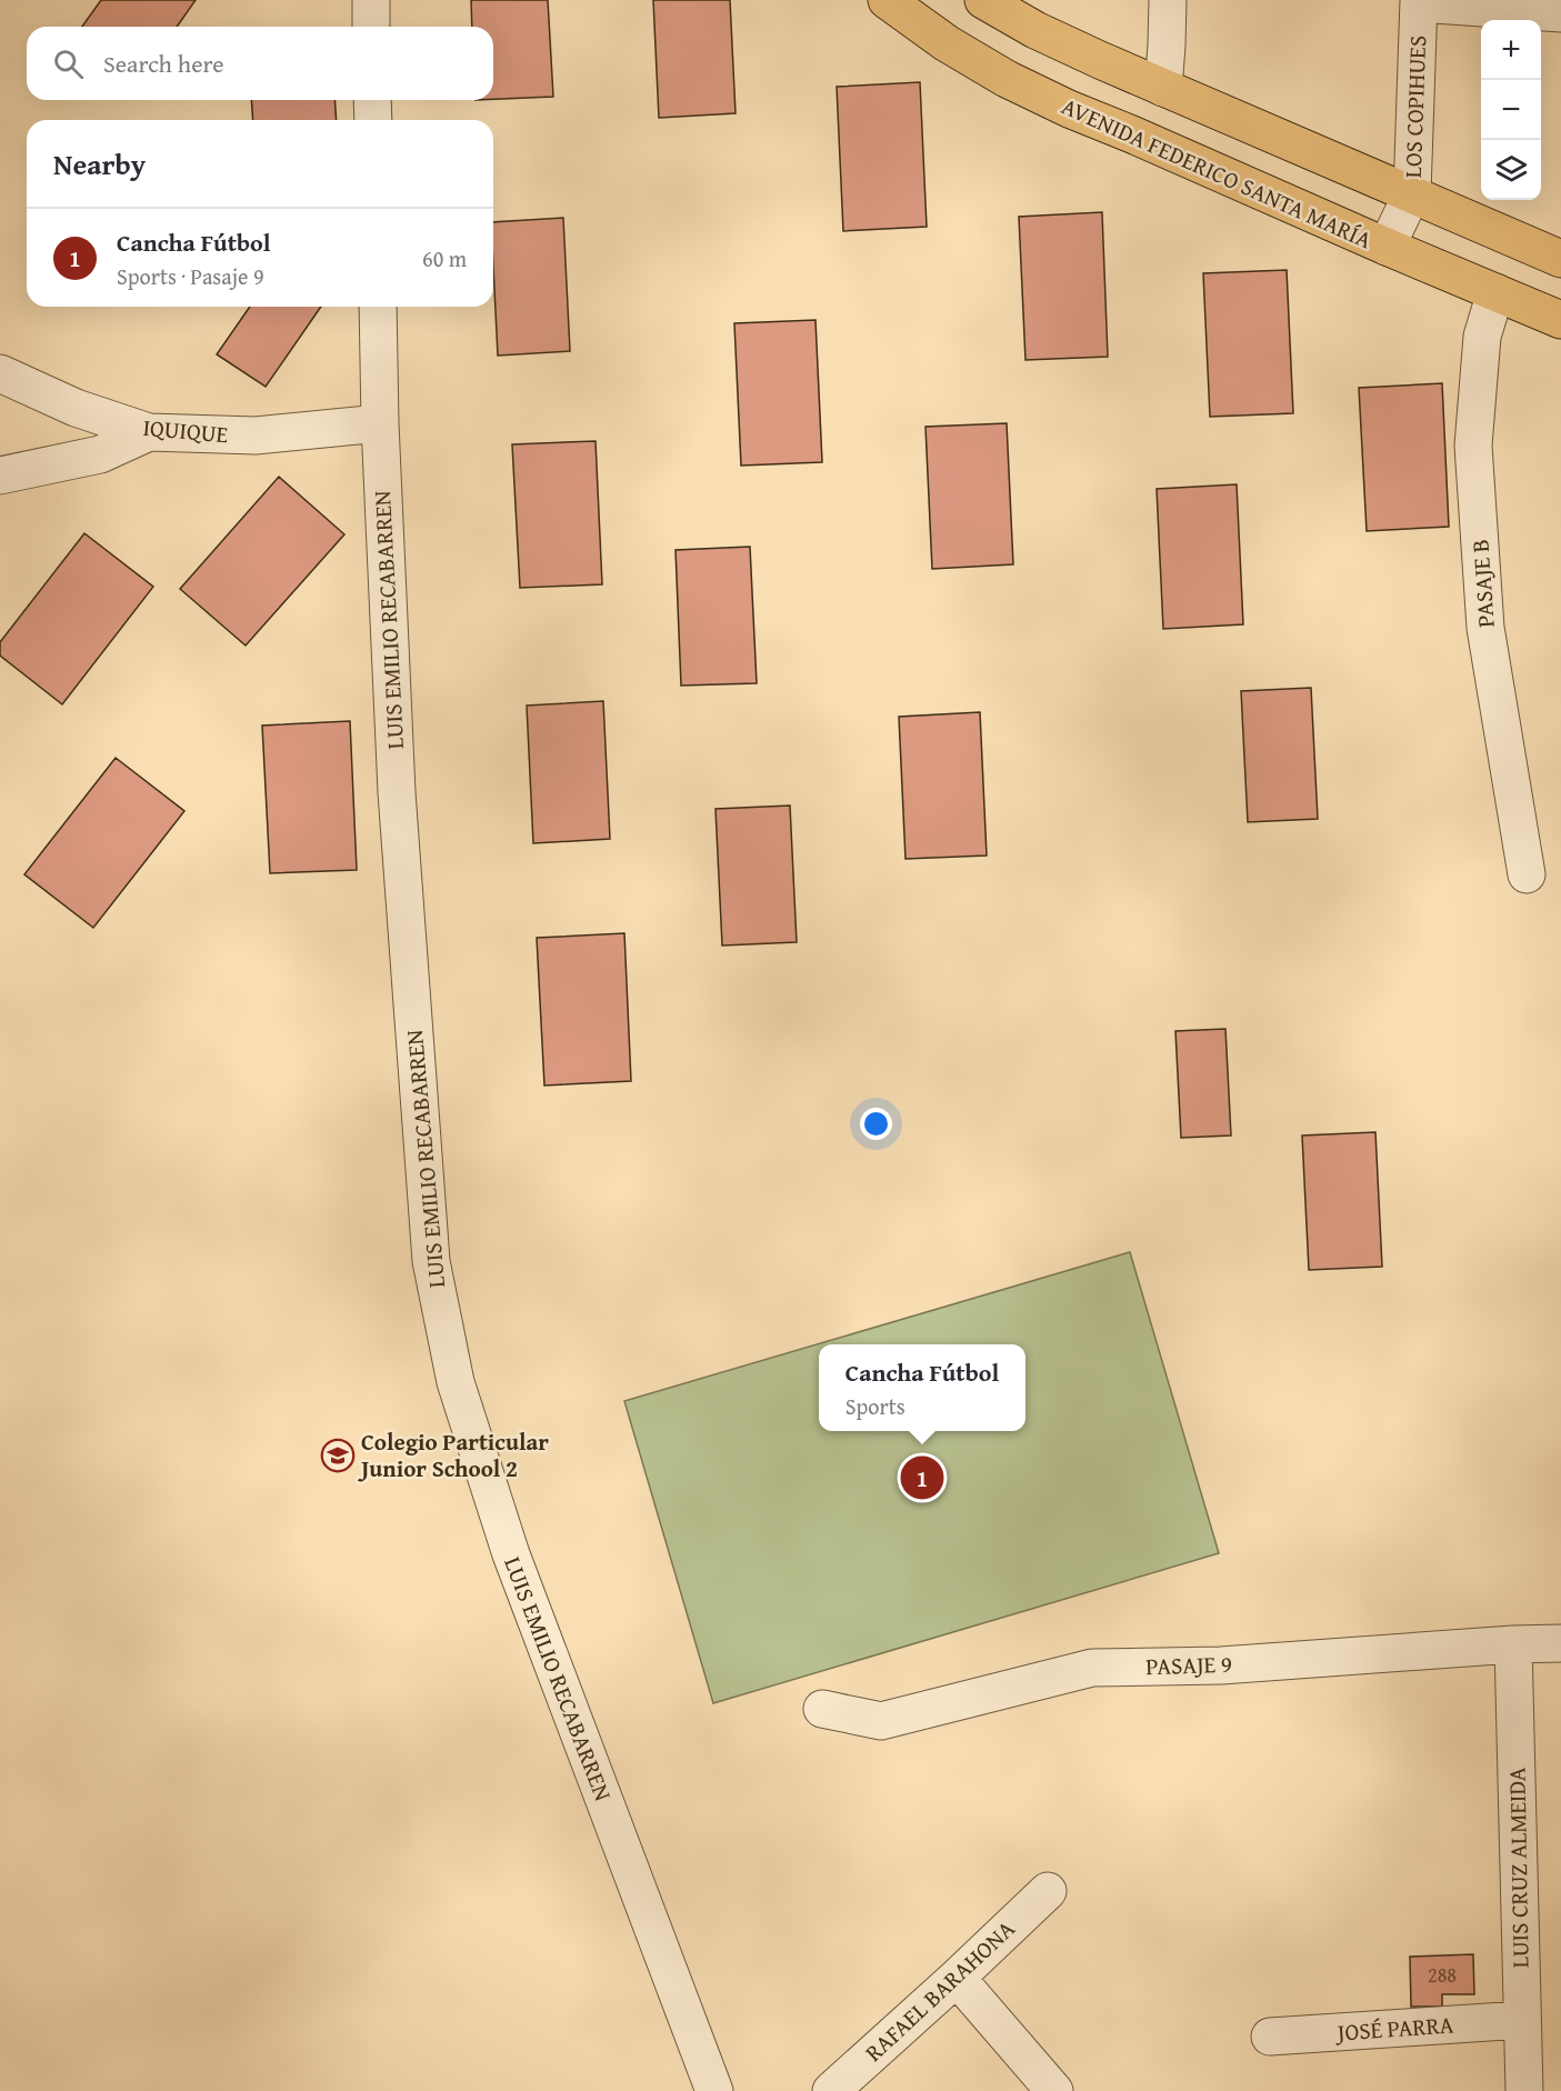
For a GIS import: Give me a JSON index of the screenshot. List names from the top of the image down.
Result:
{
  "streets": {
    "main road": ["AVENIDA FEDERICO SANTA MARÍA"],
    "street": [
      "LOS COPIHUES",
      "IQUIQUE",
      "PASAJE B",
      "LUIS EMILIO RECABARREN",
      "PASAJE 9",
      "LUIS CRUZ ALMEIDA",
      "RAFAEL BARAHONA",
      "JOSÉ PARRA"
    ]
  },
  "crossings": [
    ["LOS COPIHUES", "AVENIDA FEDERICO SANTA MARÍA"],
    ["AVENIDA FEDERICO SANTA MARÍA", "PASAJE B"],
    ["IQUIQUE", "LUIS EMILIO RECABARREN"],
    ["PASAJE 9", "LUIS CRUZ ALMEIDA"],
    ["LUIS CRUZ ALMEIDA", "JOSÉ PARRA"]
  ],
  "places": {
    "school or university": ["Colegio Particular Junior School 2"]
  },
  "house_numbers": ["288"],
  "page": {
    "map_buttons": ["+", "−"],
    "search": "Search here",
    "heading": "Nearby",
    "list": [
      {
        "mark": "1",
        "name": "Cancha Fútbol",
        "note": "Sports · Pasaje 9",
        "value": "60 m"
      }
    ],
    "popup": ["Cancha Fútbol", "Sports"],
    "pins": "1"
  }
}
